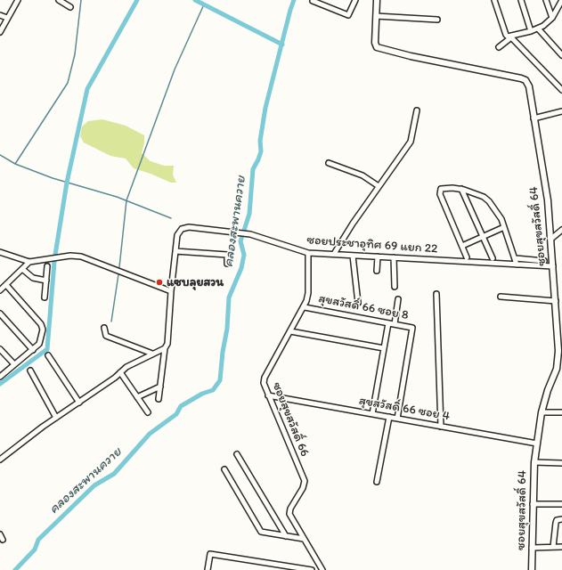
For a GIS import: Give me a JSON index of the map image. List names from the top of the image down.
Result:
{
  "streets": {
    "street": [
      "ซอยสุขสวัสดิ์ 64",
      "ซอยประชาอุทิศ 69 แยก 22",
      "สุขสวัสดิ์ 66 ซอย 8",
      "สุขสวัสดิ์ 66 ซอย 4",
      "ซอยสุขสวัสดิ์ 66"
    ]
  },
  "crossings": [
    ["ซอยสุขสวัสดิ์ 64", "ซอยประชาอุทิศ 69 แยก 22"],
    ["ซอยสุขสวัสดิ์ 64", "สุขสวัสดิ์ 66 ซอย 4"],
    ["ซอยประชาอุทิศ 69 แยก 22", "ซอยสุขสวัสดิ์ 66"],
    ["สุขสวัสดิ์ 66 ซอย 8", "สุขสวัสดิ์ 66 ซอย 4"],
    ["สุขสวัสดิ์ 66 ซอย 8", "ซอยสุขสวัสดิ์ 66"],
    ["สุขสวัสดิ์ 66 ซอย 4", "ซอยสุขสวัสดิ์ 66"]
  ],
  "water": ["คลองสะพานควาย"],
  "places": ["แซบลุยสวน"]
}
